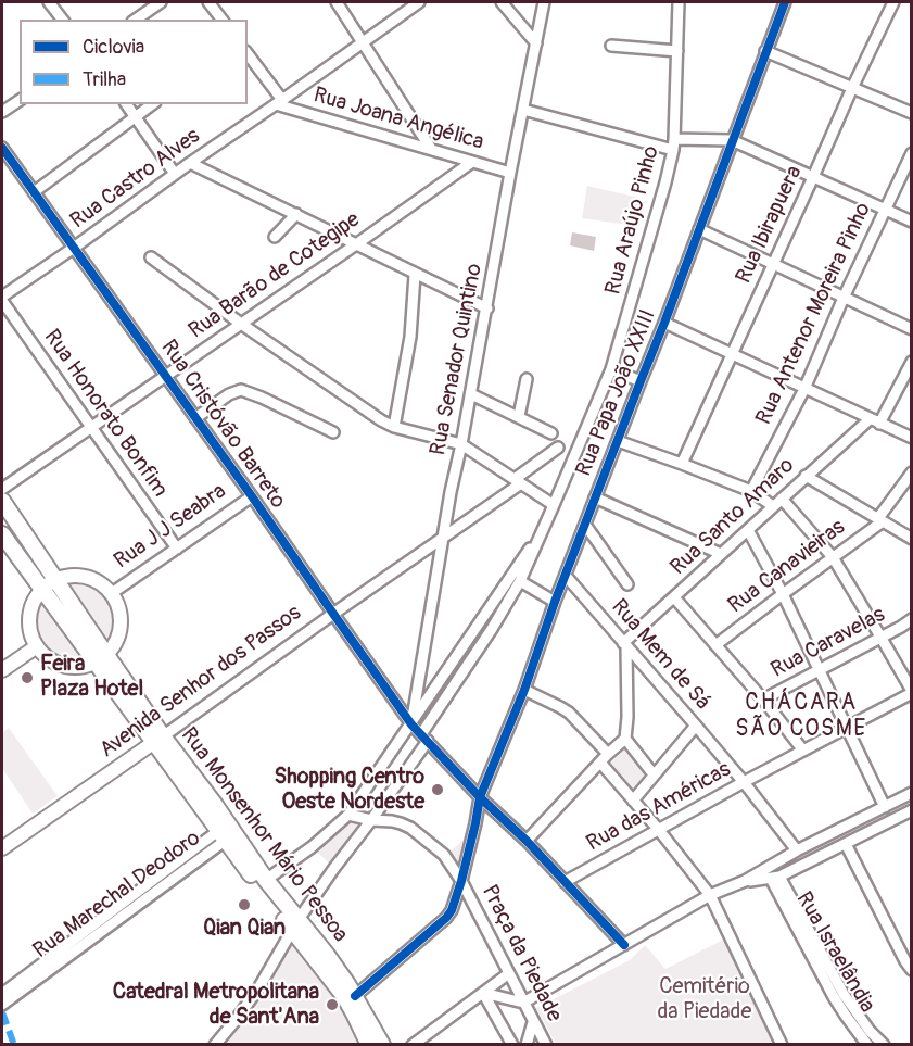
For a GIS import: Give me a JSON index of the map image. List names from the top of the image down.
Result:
{
  "streets": {
    "highway": ["Rua Monsenhor Mário Pessoa"],
    "main road": ["Avenida Senhor dos Passos"],
    "street": [
      "Rua Joana Angélica",
      "Rua Castro Alves",
      "Rua Araújo Pinho",
      "Rua Ibirapuera",
      "Rua Barão de Cotegipe",
      "Rua Antenor Moreira Pinho",
      "Rua Senador Quintino",
      "Rua Papa João XXIII",
      "Rua Honorato Bonfim",
      "Rua Cristóvão Barreto",
      "Rua Santo Amaro",
      "Rua J J Seabra",
      "Rua Canavieiras",
      "Rua Caravelas",
      "Rua Mem de Sá",
      "Rua das Américas",
      "Rua Marechal Deodoro",
      "Rua Israelândia",
      "Praça da Piedade"
    ]
  },
  "crossings": [
    ["Rua Joana Angélica", "Rua Castro Alves"],
    ["Rua Joana Angélica", "Rua Barão de Cotegipe"],
    ["Rua Joana Angélica", "Rua Senador Quintino"],
    ["Rua Castro Alves", "Rua Honorato Bonfim"],
    ["Rua Castro Alves", "Rua Cristóvão Barreto"],
    ["Rua Barão de Cotegipe", "Rua Honorato Bonfim"],
    ["Rua Barão de Cotegipe", "Rua Cristóvão Barreto"],
    ["Rua Senador Quintino", "Rua Cristóvão Barreto"],
    ["Rua Senador Quintino", "Avenida Senhor dos Passos"],
    ["Rua Papa João XXIII", "Rua Cristóvão Barreto"],
    ["Rua Papa João XXIII", "Rua Mem de Sá"],
    ["Rua Papa João XXIII", "Rua Monsenhor Mário Pessoa"],
    ["Rua Papa João XXIII", "Praça da Piedade"],
    ["Rua Honorato Bonfim", "Rua J J Seabra"],
    ["Rua Cristóvão Barreto", "Rua J J Seabra"],
    ["Rua Cristóvão Barreto", "Avenida Senhor dos Passos"],
    ["Rua Cristóvão Barreto", "Rua das Américas"],
    ["Rua Santo Amaro", "Rua Mem de Sá"],
    ["Rua Mem de Sá", "Rua das Américas"],
    ["Avenida Senhor dos Passos", "Rua Monsenhor Mário Pessoa"],
    ["Rua Monsenhor Mário Pessoa", "Rua Marechal Deodoro"]
  ],
  "districts": ["CHÁCARA SÃO COSME"],
  "parks": ["Cemitério da Piedade"],
  "places": [
    "Feira Plaza Hotel",
    "Shopping Centro Oeste Nordeste",
    "Qian Qian",
    "Catedral Metropolitana de Sant'Ana"
  ],
  "legend": ["Ciclovia", "Trilha"]
}
